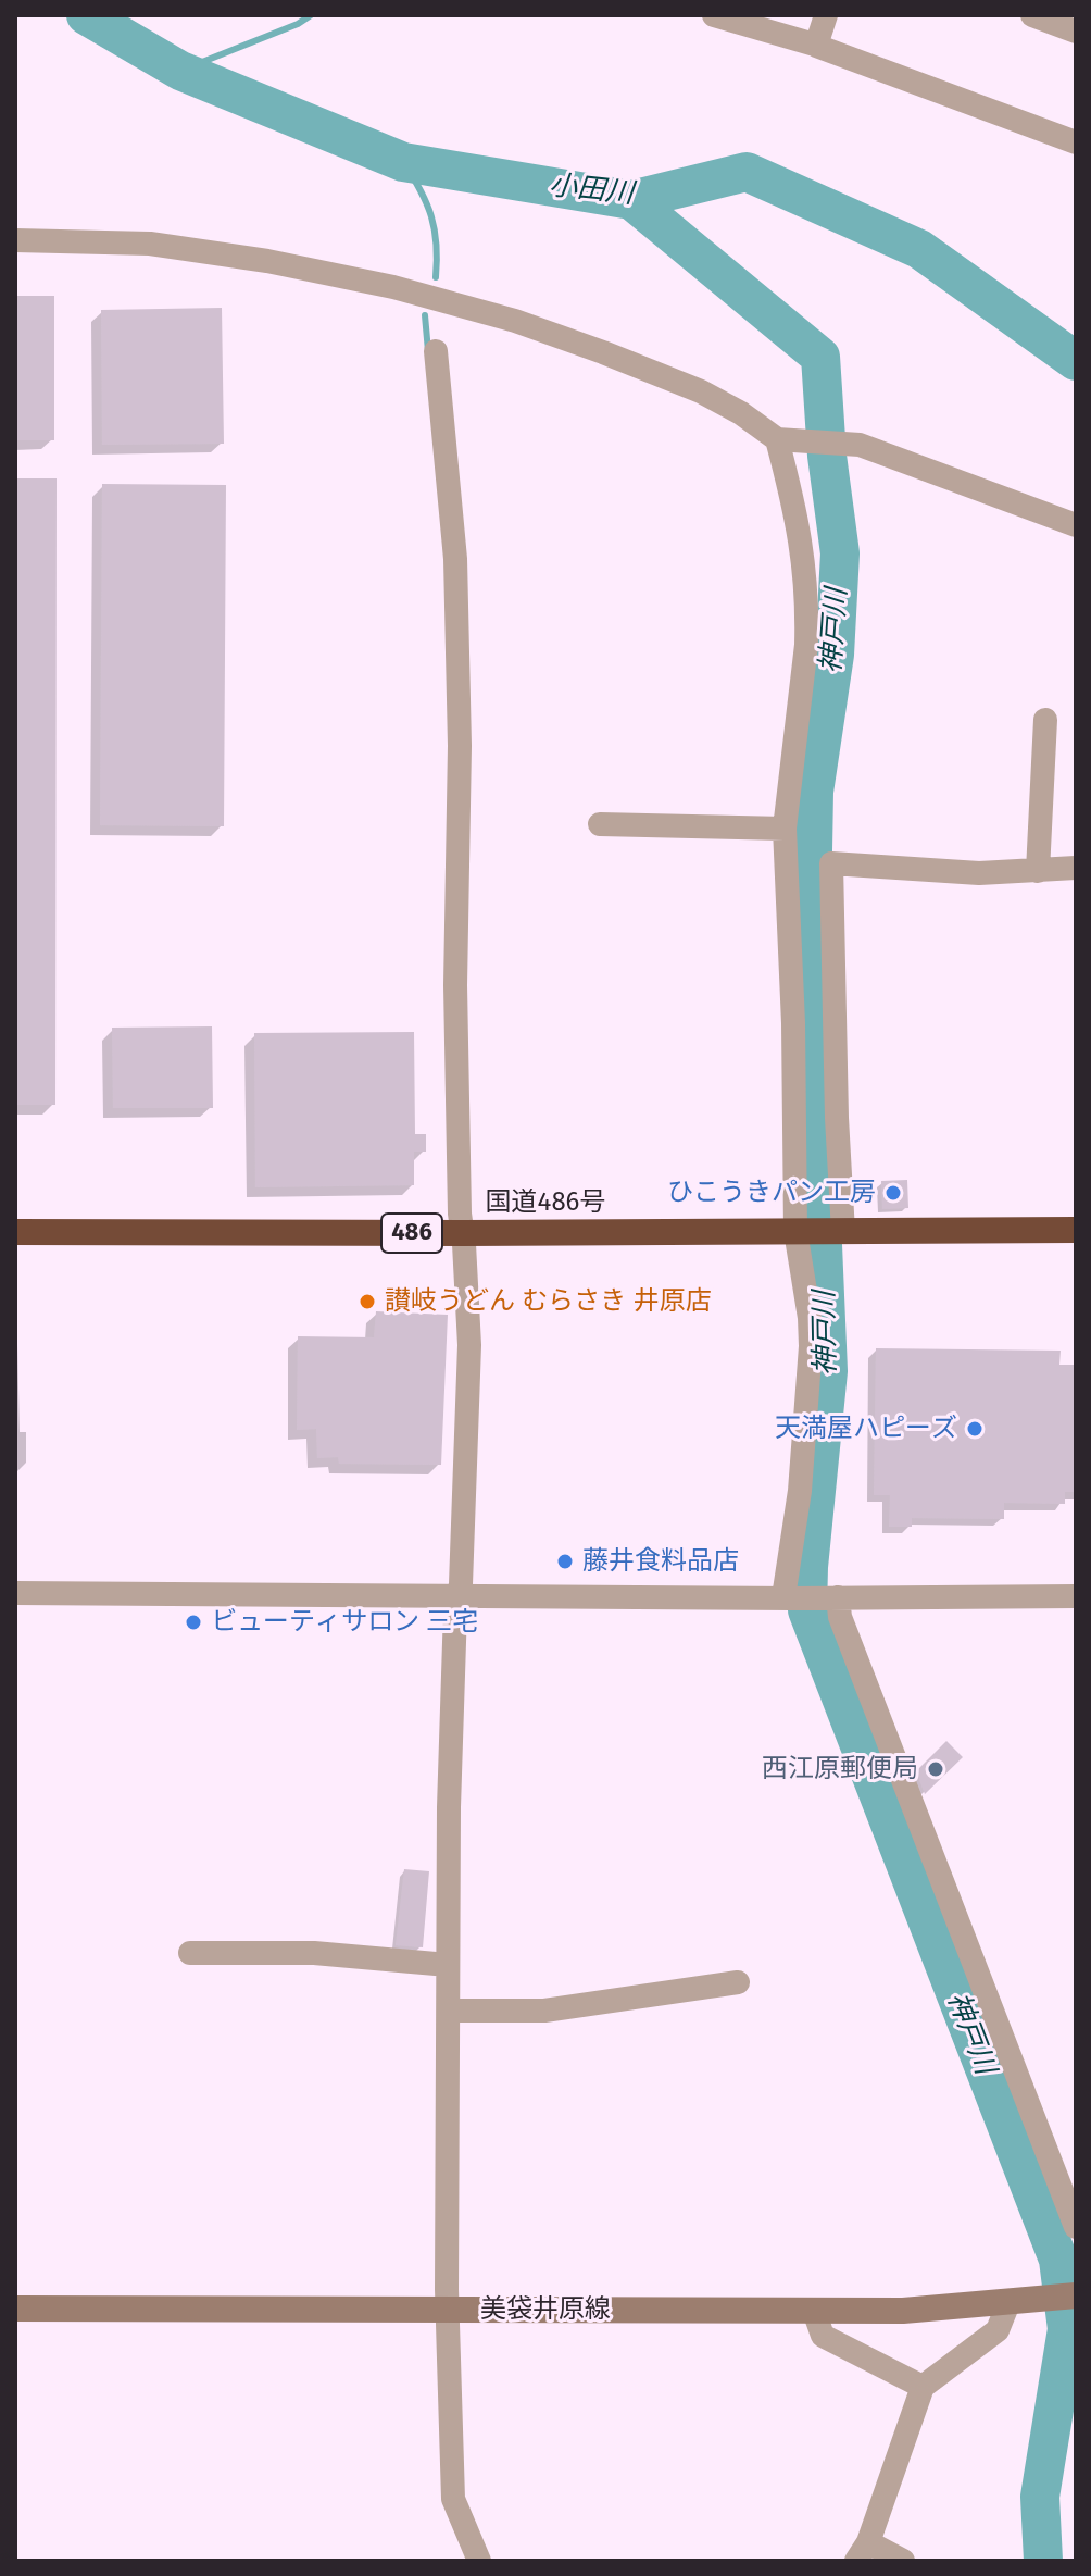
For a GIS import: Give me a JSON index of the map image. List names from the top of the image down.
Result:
{
  "streets": {
    "highway": ["国道486号", "486"],
    "main road": ["美袋井原線"]
  },
  "water": ["小田川", "神戸川"],
  "places": [
    "ひこうきパン工房",
    "讃岐うどん むらさき 井原店",
    "天満屋ハピーズ",
    "藤井食料品店",
    "ビューティサロン 三宅",
    "西江原郵便局"
  ]
}
